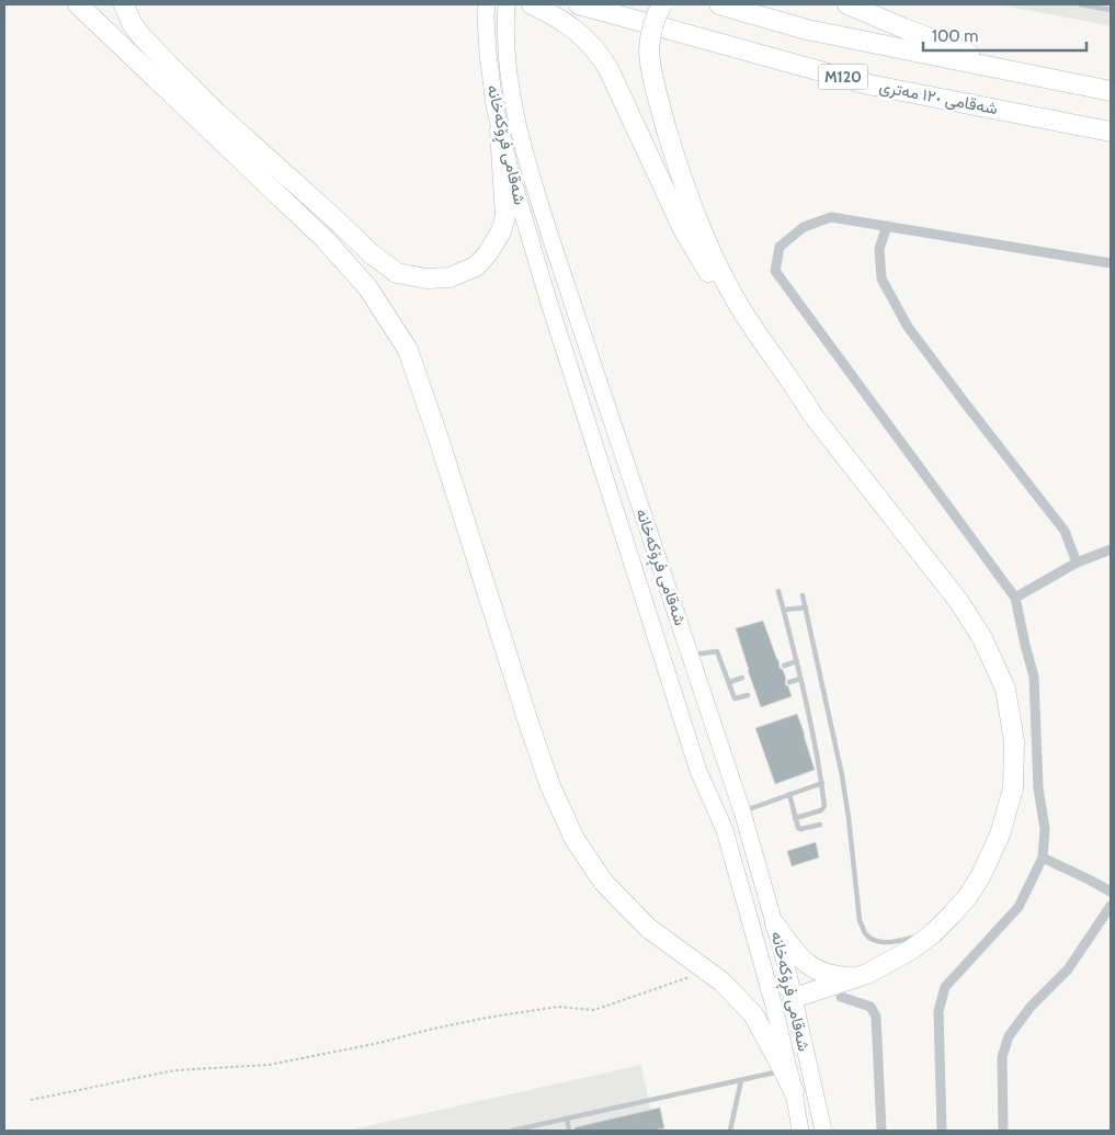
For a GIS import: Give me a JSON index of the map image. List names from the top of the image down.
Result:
{
  "streets": {
    "highway": ["M120", "شەقامی ١٢٠ مەتری"],
    "main road": ["شەقامی فڕۆکەخانە"]
  },
  "scale_bar": "100 m"
}
